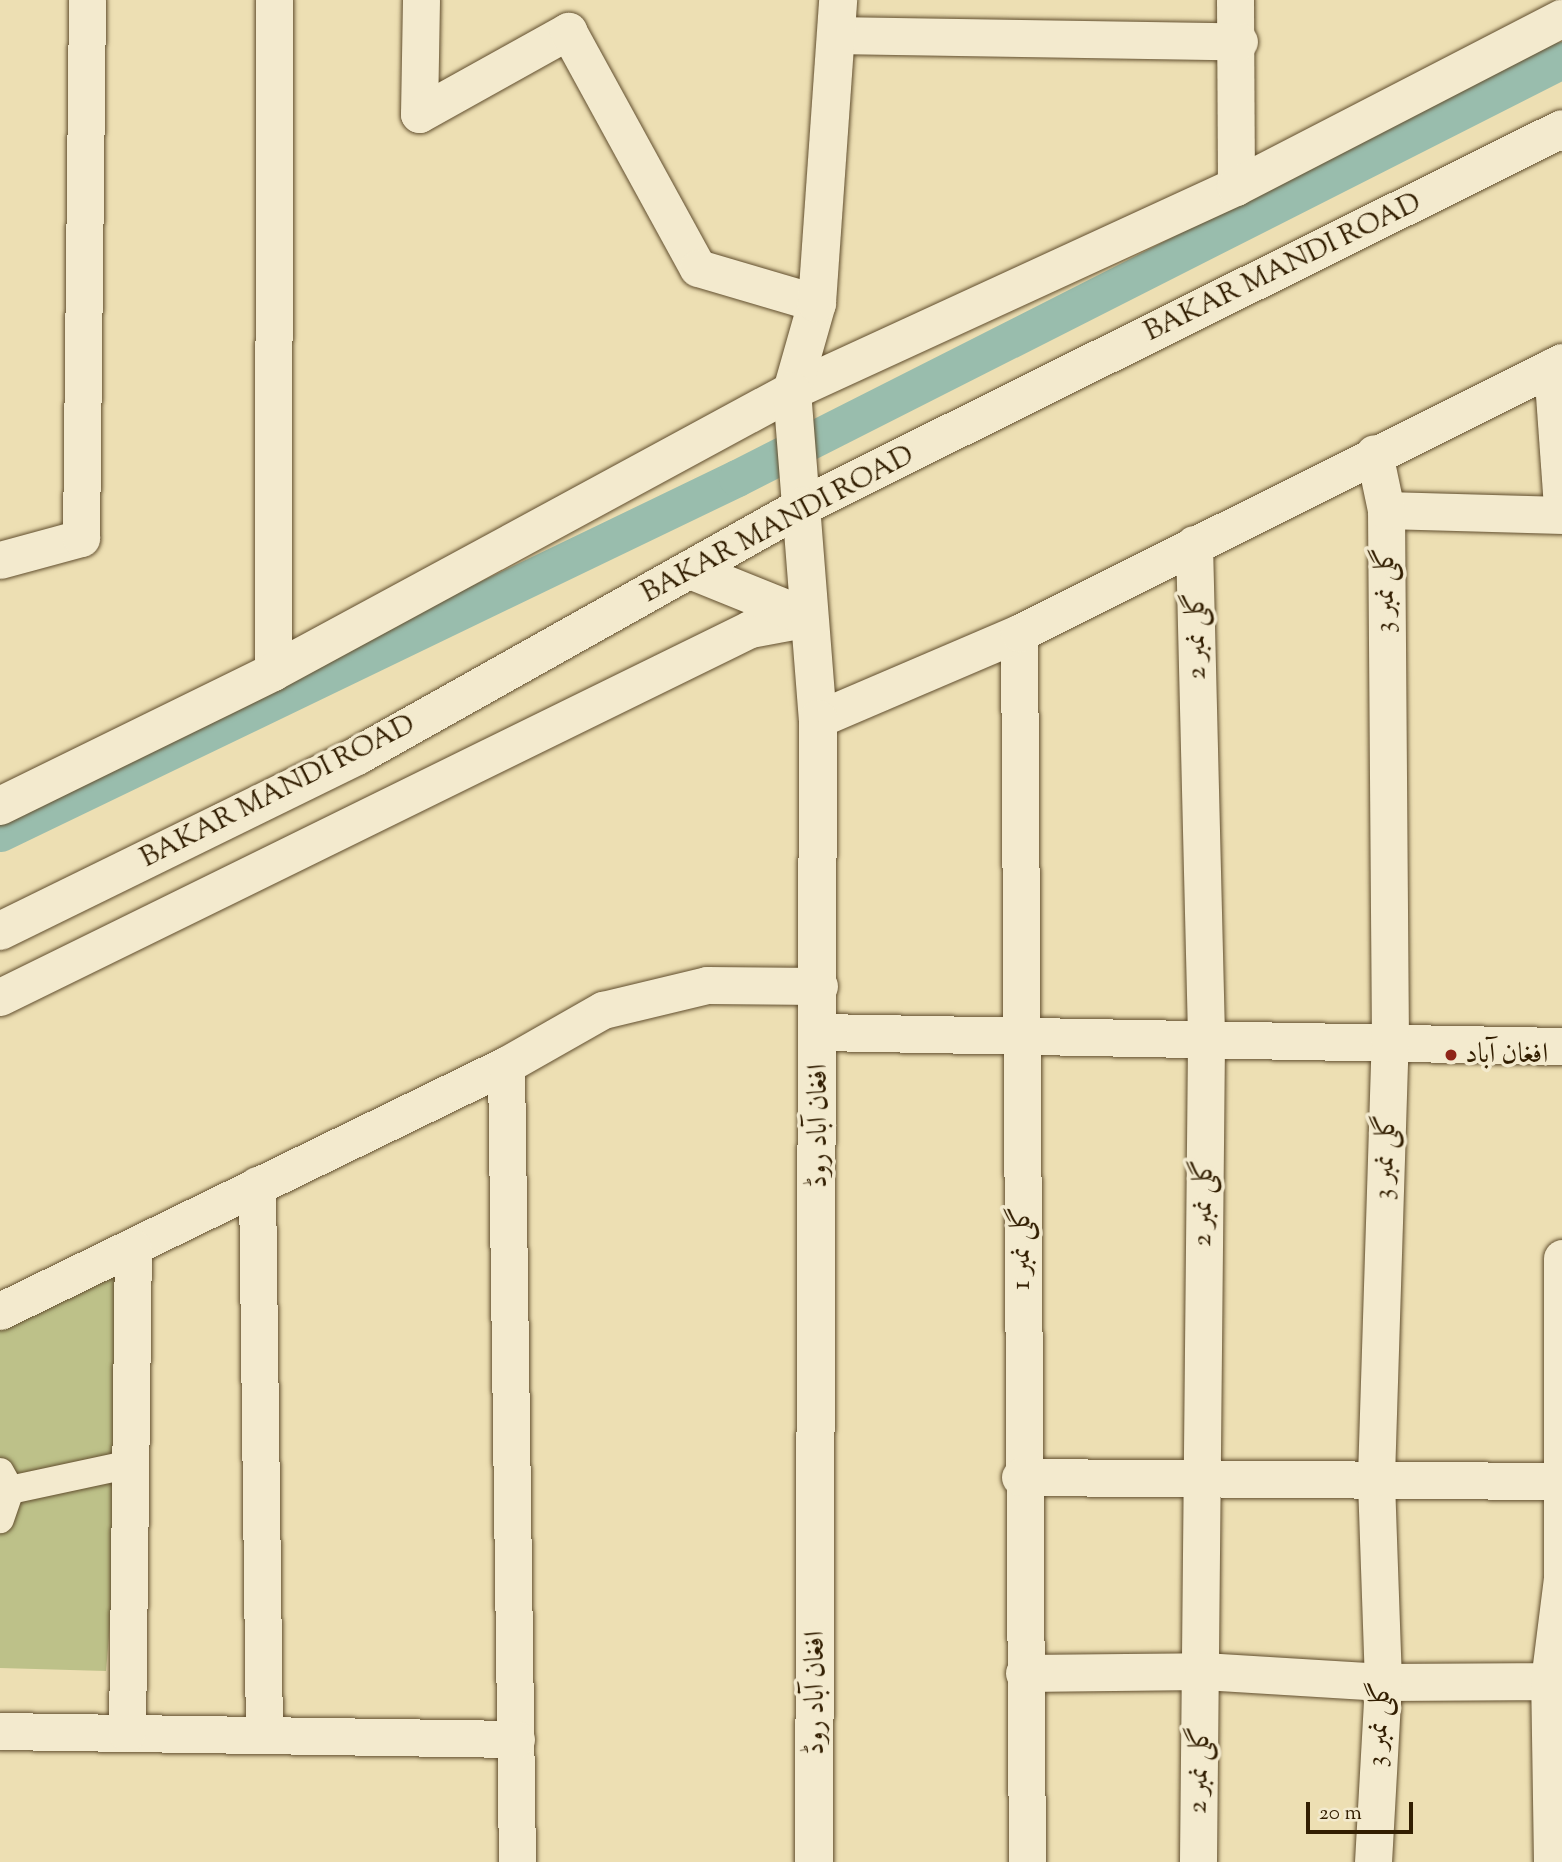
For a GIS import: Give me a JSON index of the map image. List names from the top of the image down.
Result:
{
  "streets": {
    "main road": ["BAKAR MANDI ROAD", "افغان آباد روڈ"],
    "street": ["گلی نمبر 3", "گلی نمبر 2", "گلی نمبر 1"]
  },
  "crossings": [
    ["BAKAR MANDI ROAD", "افغان آباد روڈ"]
  ],
  "places": ["افغان آباد"],
  "scale_bar": "20 m"
}
